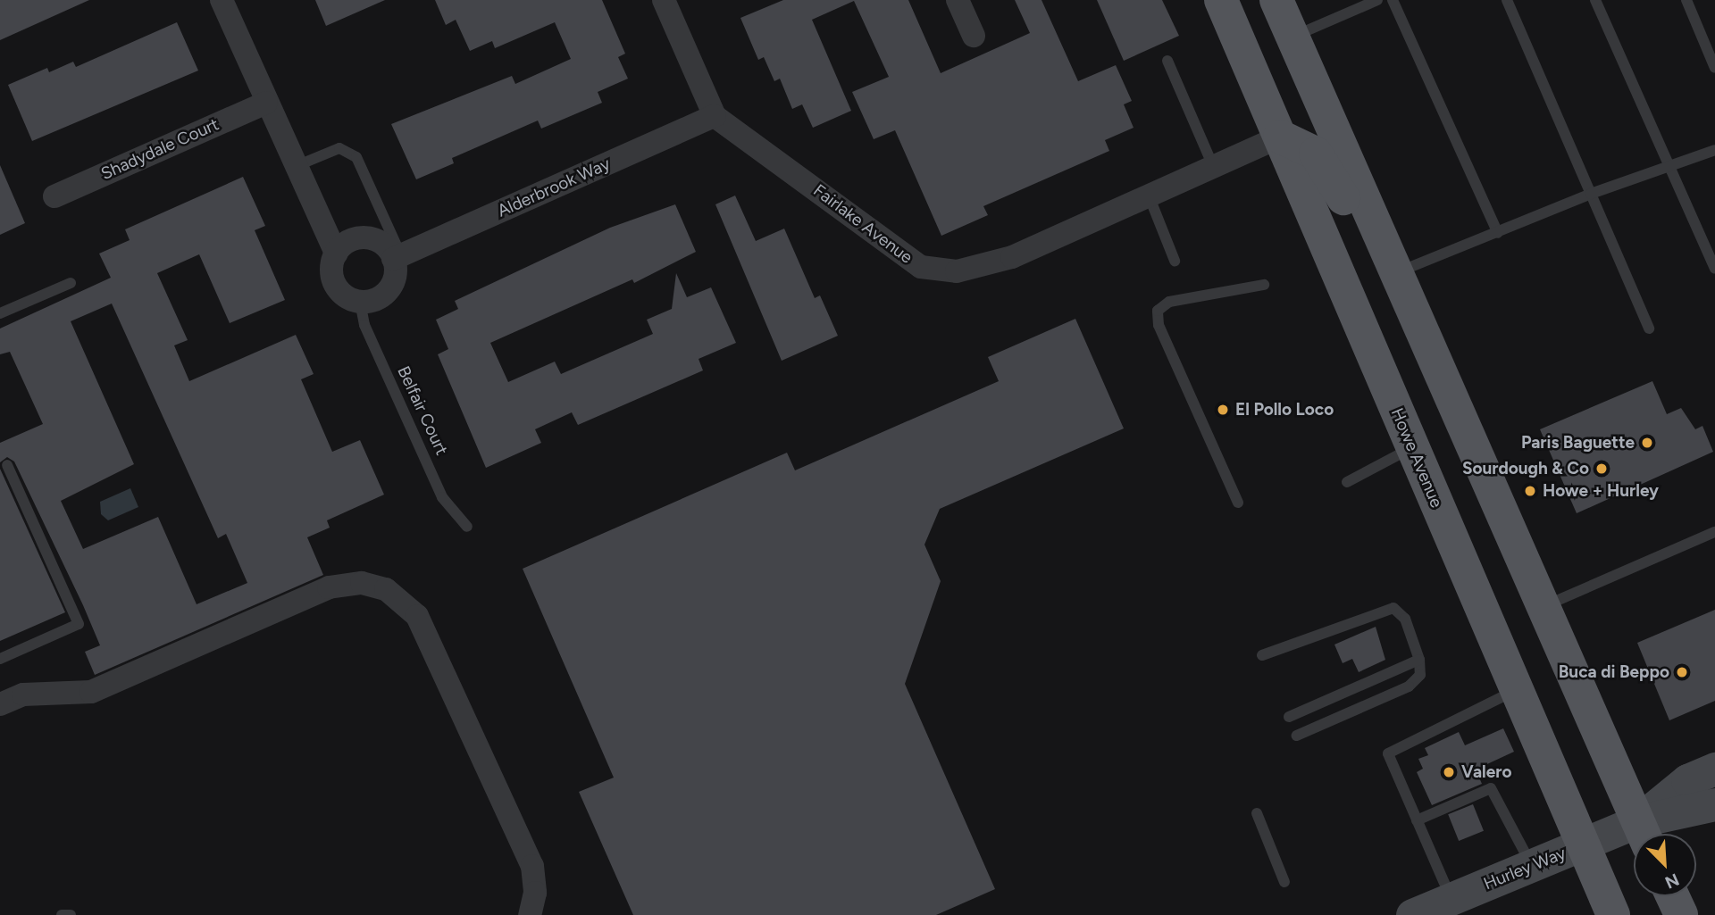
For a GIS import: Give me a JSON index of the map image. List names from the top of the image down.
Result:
{
  "streets": {
    "main road": ["Howe Avenue"],
    "street": [
      "Shadydale Court",
      "Alderbrook Way",
      "Fairlake Avenue",
      "Hurley Way"
    ],
    "lane": ["Belfair Court"]
  },
  "crossings": [
    ["Alderbrook Way", "Fairlake Avenue"],
    ["Alderbrook Way", "Belfair Court"],
    ["Fairlake Avenue", "Howe Avenue"],
    ["Howe Avenue", "Hurley Way"]
  ],
  "places": [
    "El Pollo Loco",
    "Paris Baguette",
    "Sourdough & Co",
    "Howe + Hurley",
    "Buca di Beppo",
    "Valero"
  ],
  "north": "bottom right"
}
